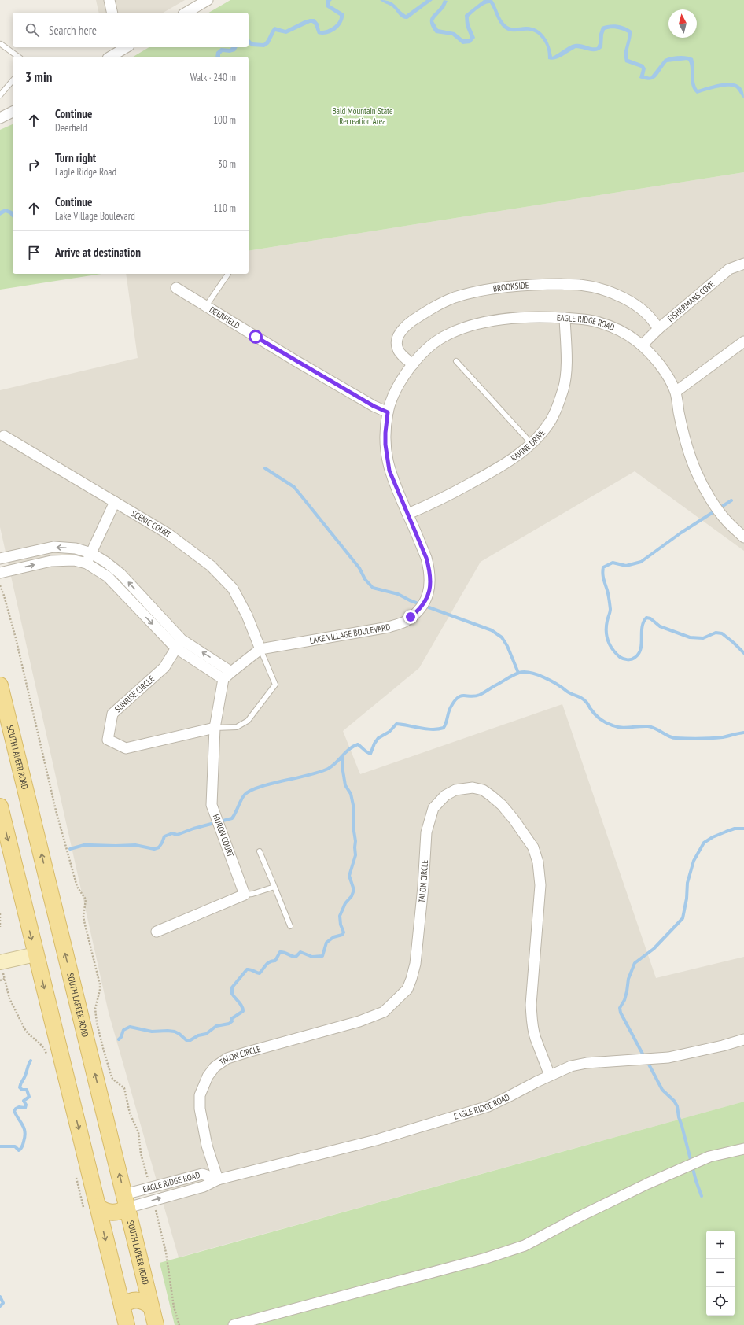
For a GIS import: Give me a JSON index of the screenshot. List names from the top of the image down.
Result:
{
  "streets": {
    "main road": ["SOUTH LAPEER ROAD"],
    "street": [
      "BROOKSIDE",
      "FISHERMANS COVE",
      "DEERFIELD",
      "EAGLE RIDGE ROAD",
      "RAVINE DRIVE",
      "SCENIC COURT",
      "LAKE VILLAGE BOULEVARD",
      "SUNRISE CIRCLE",
      "HURON COURT",
      "TALON CIRCLE"
    ]
  },
  "crossings": [
    ["BROOKSIDE", "FISHERMANS COVE"],
    ["BROOKSIDE", "EAGLE RIDGE ROAD"],
    ["FISHERMANS COVE", "EAGLE RIDGE ROAD"],
    ["DEERFIELD", "EAGLE RIDGE ROAD"],
    ["EAGLE RIDGE ROAD", "RAVINE DRIVE"],
    ["EAGLE RIDGE ROAD", "LAKE VILLAGE BOULEVARD"],
    ["EAGLE RIDGE ROAD", "SOUTH LAPEER ROAD"],
    ["EAGLE RIDGE ROAD", "TALON CIRCLE"],
    ["RAVINE DRIVE", "LAKE VILLAGE BOULEVARD"],
    ["SCENIC COURT", "LAKE VILLAGE BOULEVARD"],
    ["LAKE VILLAGE BOULEVARD", "HURON COURT"],
    ["SUNRISE CIRCLE", "HURON COURT"]
  ],
  "parks": ["Bald Mountain State Recreation Area"],
  "north": "top",
  "page": {
    "search": "Search here",
    "heading": ["3 min", "Walk · 240 m"],
    "list": [
      ["Continue", "Deerfield", "100 m"],
      ["Turn right", "Eagle Ridge Road", "30 m"],
      ["Continue", "Lake Village Boulevard", "110 m"],
      "Arrive at destination"
    ],
    "map_buttons": ["+", "−"]
  }
}
